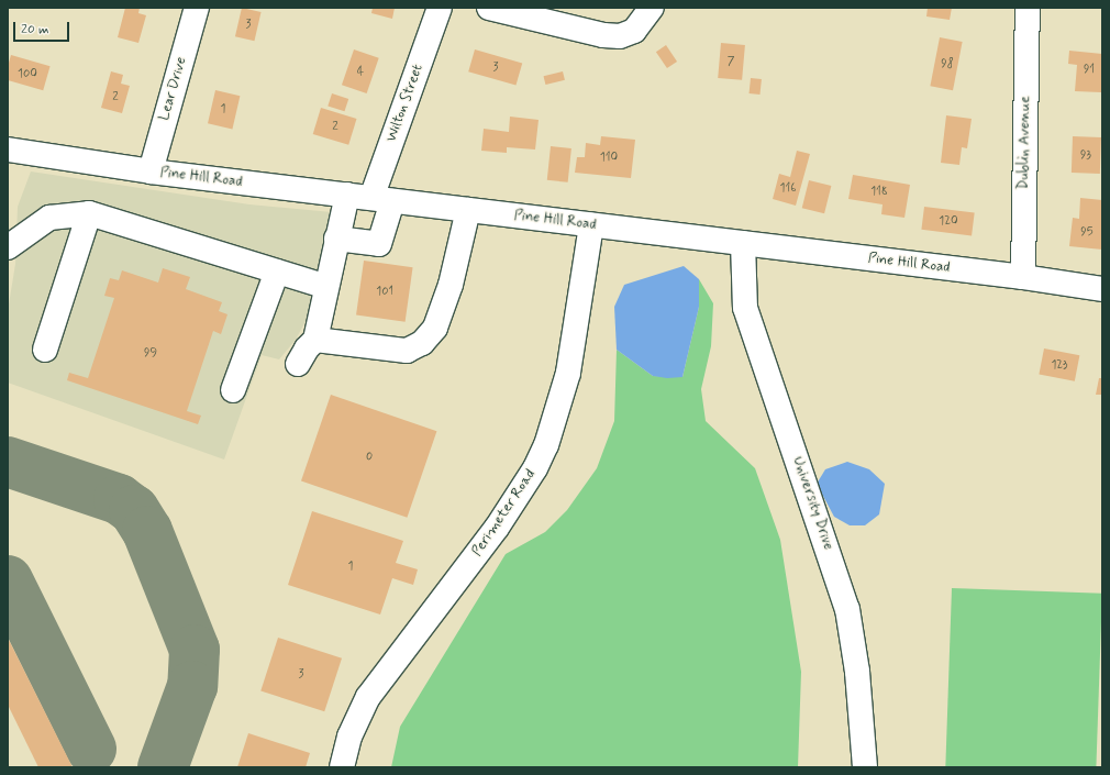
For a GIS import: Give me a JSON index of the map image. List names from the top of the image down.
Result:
{
  "streets": {
    "street": [
      "Lear Drive",
      "Wilton Street",
      "Dublin Avenue",
      "Pine Hill Road",
      "University Drive",
      "Perimeter Road"
    ]
  },
  "crossings": [
    ["Lear Drive", "Pine Hill Road"],
    ["Wilton Street", "Pine Hill Road"],
    ["Dublin Avenue", "Pine Hill Road"],
    ["Pine Hill Road", "University Drive"],
    ["Pine Hill Road", "Perimeter Road"]
  ],
  "house_numbers": [
    "3",
    "7",
    "98",
    "3",
    "91",
    "4",
    "100",
    "2",
    "1",
    "2",
    "93",
    "110",
    "116",
    "118",
    "120",
    "95",
    "101",
    "99",
    "123",
    "0",
    "1",
    "3"
  ],
  "scale_bar": "20 m"
}
